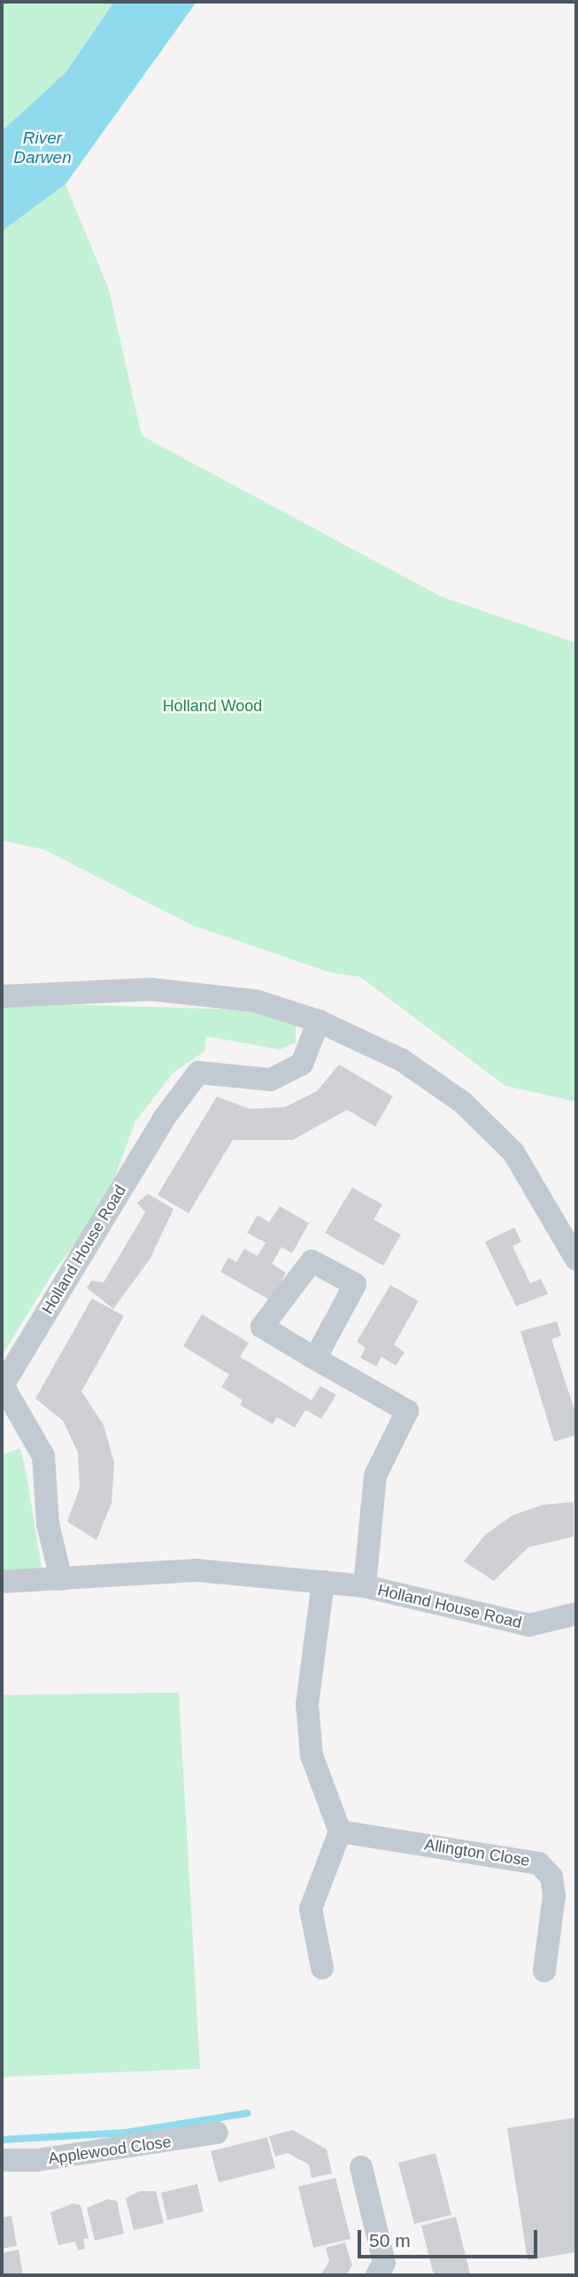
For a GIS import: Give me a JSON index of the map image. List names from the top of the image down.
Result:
{
  "streets": {
    "street": ["Holland House Road", "Allington Close", "Applewood Close"]
  },
  "water": ["River Darwen"],
  "parks": ["Holland Wood"],
  "scale_bar": "50 m"
}
